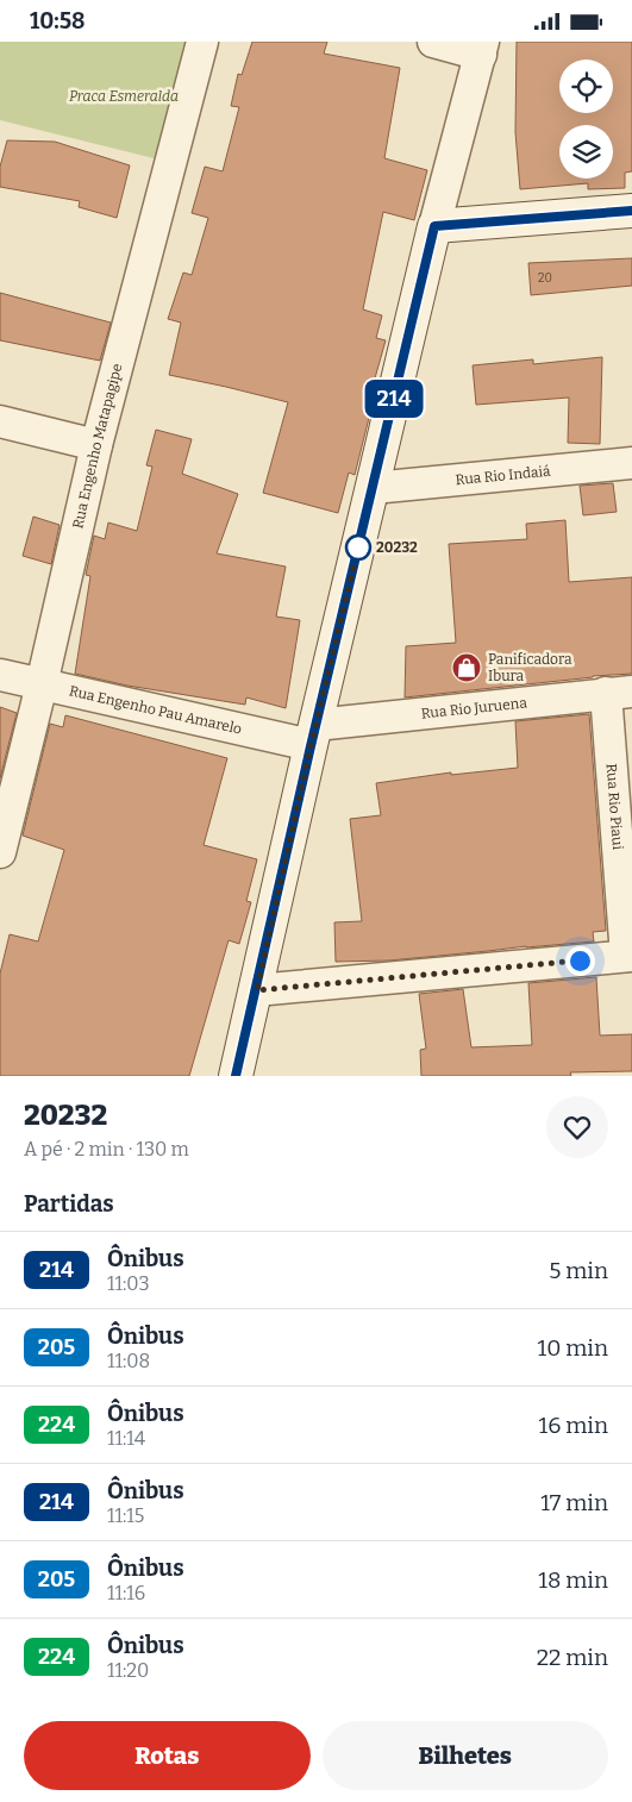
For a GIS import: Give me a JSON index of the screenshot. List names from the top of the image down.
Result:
{
  "streets": {
    "street": [
      "Rua Engenho Matapagipe",
      "Rua Rio Indaiá",
      "Rua Rio Juruena",
      "Rua Engenho Pau Amarelo",
      "Rua Rio Piaui"
    ]
  },
  "crossings": [
    ["Rua Engenho Matapagipe", "Rua Engenho Pau Amarelo"],
    ["Rua Rio Juruena", "Rua Engenho Pau Amarelo"],
    ["Rua Rio Juruena", "Rua Rio Piaui"]
  ],
  "parks": ["Praca Esmeralda"],
  "places": {
    "other": ["20232"],
    "shop": ["Panificadora Ibura"]
  },
  "lines": ["bus line 214"],
  "house_numbers": ["20"],
  "page": {
    "status": "10:58",
    "on_map": "214",
    "heading": [
      ["20232", "A pé · 2 min · 130 m"],
      "Partidas"
    ],
    "list": [
      {
        "mark": "214",
        "name": "Ônibus",
        "note": "11:03",
        "value": "5 min"
      },
      {
        "mark": "205",
        "name": "Ônibus",
        "note": "11:08",
        "value": "10 min"
      },
      {
        "mark": "224",
        "name": "Ônibus",
        "note": "11:14",
        "value": "16 min"
      },
      {
        "mark": "214",
        "name": "Ônibus",
        "note": "11:15",
        "value": "17 min"
      },
      {
        "mark": "205",
        "name": "Ônibus",
        "note": "11:16",
        "value": "18 min"
      },
      {
        "mark": "224",
        "name": "Ônibus",
        "note": "11:20",
        "value": "22 min"
      }
    ],
    "buttons": ["Rotas", "Bilhetes"]
  }
}
